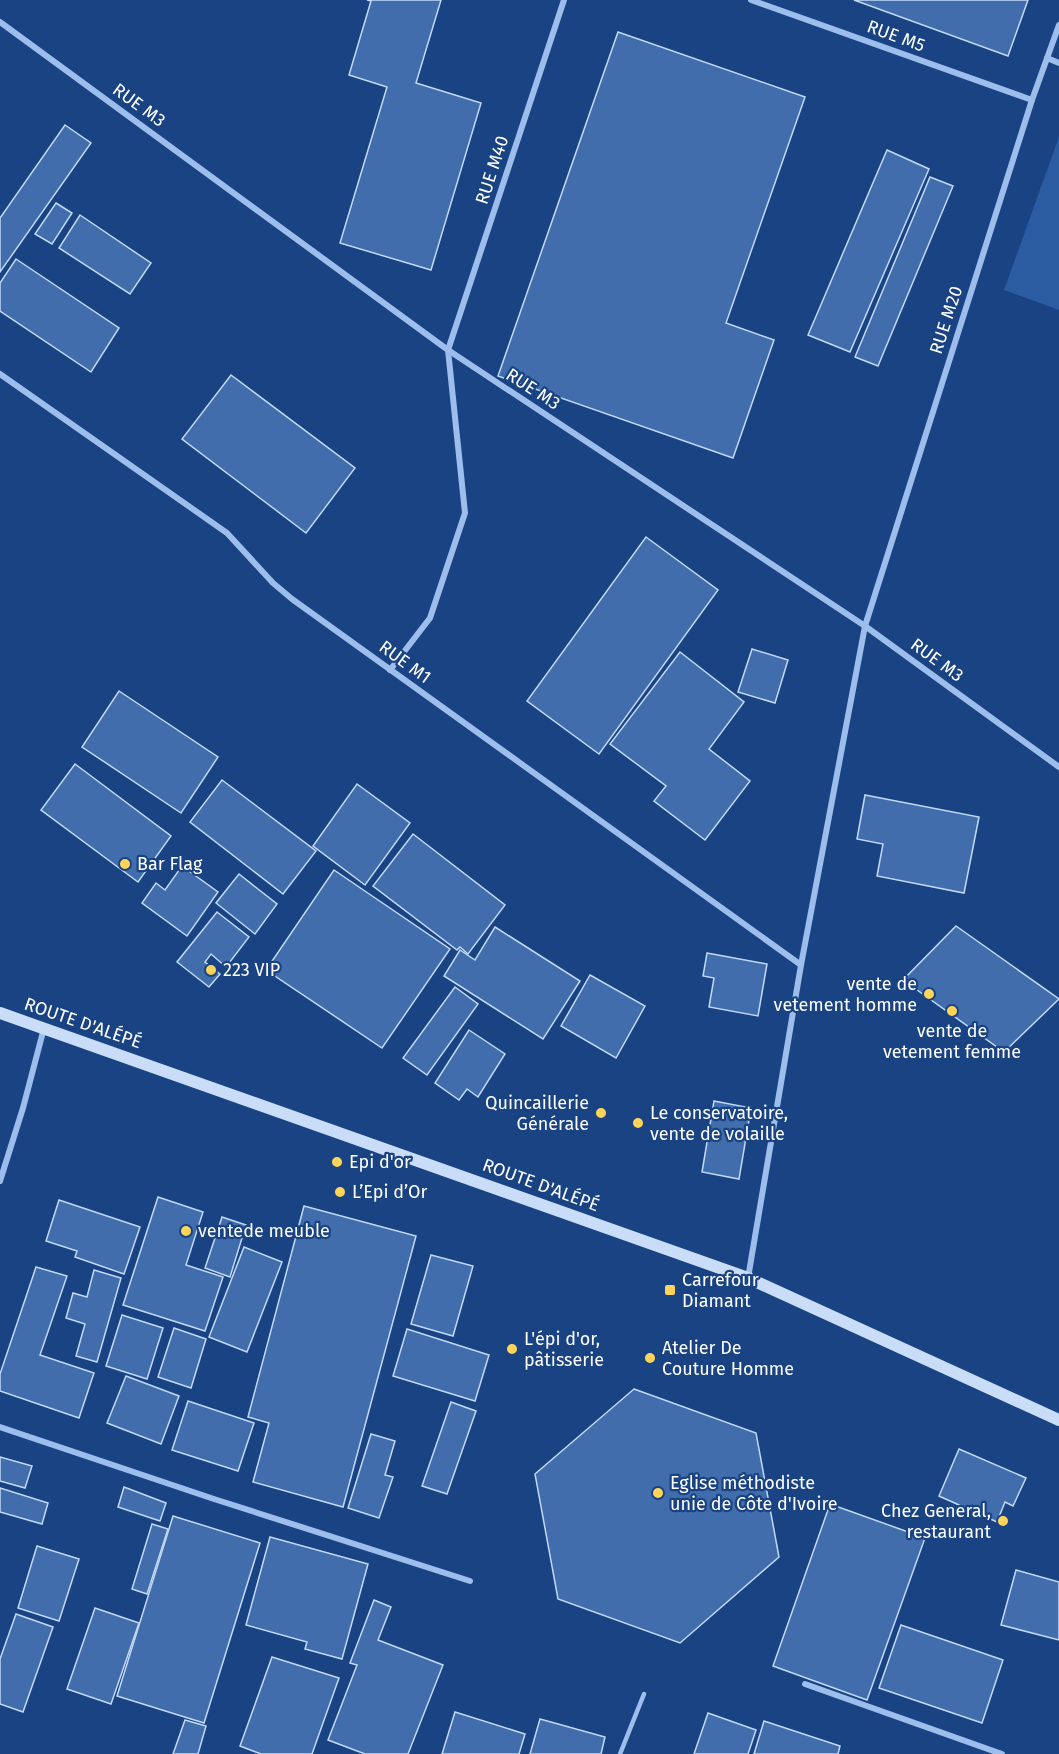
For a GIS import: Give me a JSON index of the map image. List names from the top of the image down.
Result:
{
  "streets": {
    "main road": ["ROUTE D'ALÉPÉ"],
    "street": [
      "RUE M5",
      "RUE M3",
      "RUE M40",
      "RUE M20",
      "RUE M1"
    ]
  },
  "crossings": [
    ["RUE M5", "RUE M20"],
    ["RUE M3", "RUE M40"],
    ["RUE M3", "RUE M20"],
    ["RUE M20", "RUE M1"],
    ["RUE M20", "ROUTE D'ALÉPÉ"]
  ],
  "places": {
    "other": [
      "Bar Flag",
      "223 VIP",
      "vente de vetement homme",
      "vente de vetement femme",
      "Quincaillerie Générale",
      "Le conservatoire, vente de volaille",
      "Epi d'or",
      "L’Epi d’Or",
      "ventede meuble",
      "L'épi d'or, pâtisserie",
      "Atelier De Couture Homme",
      "Eglise méthodiste unie de Côte d'Ivoire",
      "Chez General, restaurant"
    ],
    "transit": ["Carrefour Diamant"]
  }
}
